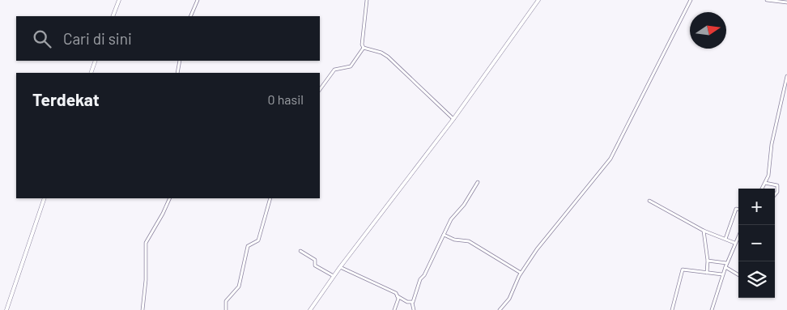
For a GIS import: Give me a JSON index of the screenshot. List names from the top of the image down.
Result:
{
  "north": "right",
  "page": {
    "search": "Cari di sini",
    "heading": ["Terdekat", "0 hasil"],
    "map_buttons": ["+", "−"]
  }
}
